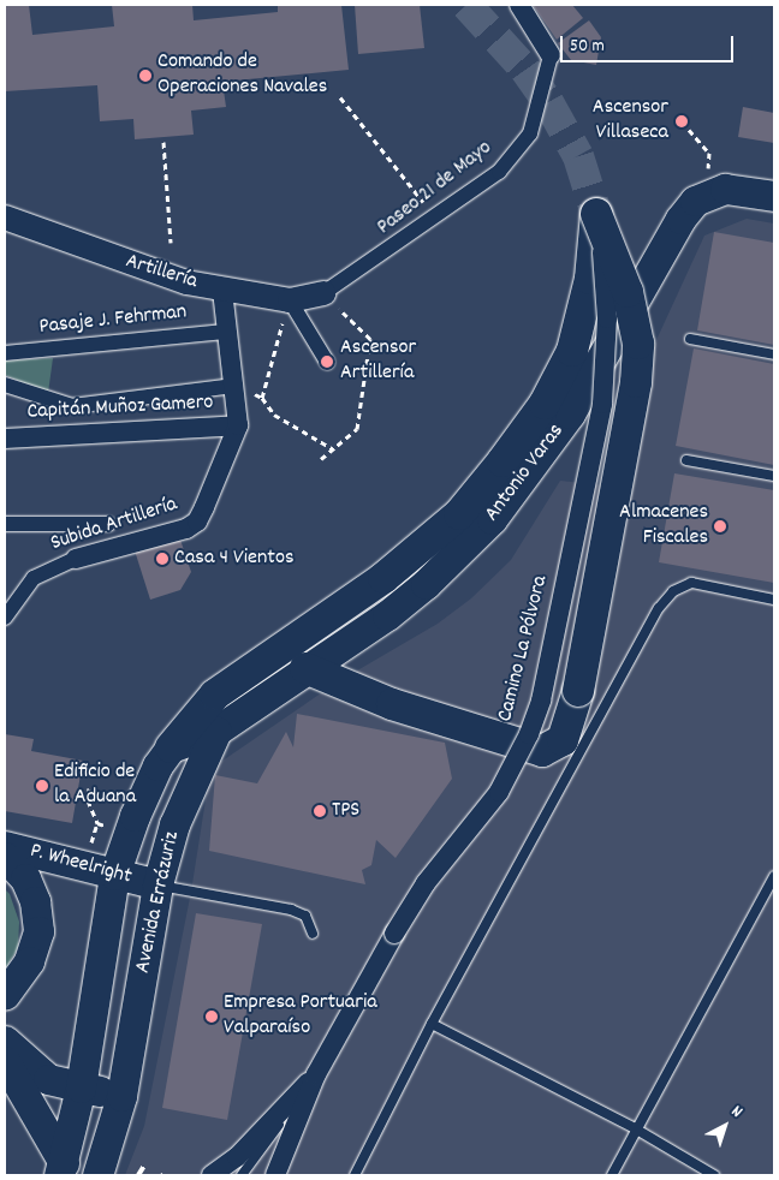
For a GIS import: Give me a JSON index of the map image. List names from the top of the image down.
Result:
{
  "streets": {
    "main road": ["Antonio Varas", "P. Wheelright", "Avenida Errázuriz"],
    "street": [
      "Paseo 21 de Mayo",
      "Artillería",
      "Pasaje J. Fehrman",
      "Capitán Muñoz Gamero",
      "Subida Artillería",
      "Camino La Pólvora"
    ]
  },
  "crossings": [
    ["Paseo 21 de Mayo", "Artillería"],
    ["Artillería", "Subida Artillería"],
    ["Pasaje J. Fehrman", "Subida Artillería"],
    ["Capitán Muñoz Gamero", "Subida Artillería"],
    ["Antonio Varas", "Avenida Errázuriz"],
    ["P. Wheelright", "Avenida Errázuriz"]
  ],
  "places": [
    "Comando de Operaciones Navales",
    "Ascensor Villaseca",
    "Ascensor Artillería",
    "Almacenes Fiscales",
    "Casa 4 Vientos",
    "Edificio de la Aduana",
    "TPS",
    "Empresa Portuaria Valparaíso"
  ],
  "scale_bar": "50 m",
  "north": "top right"
}
